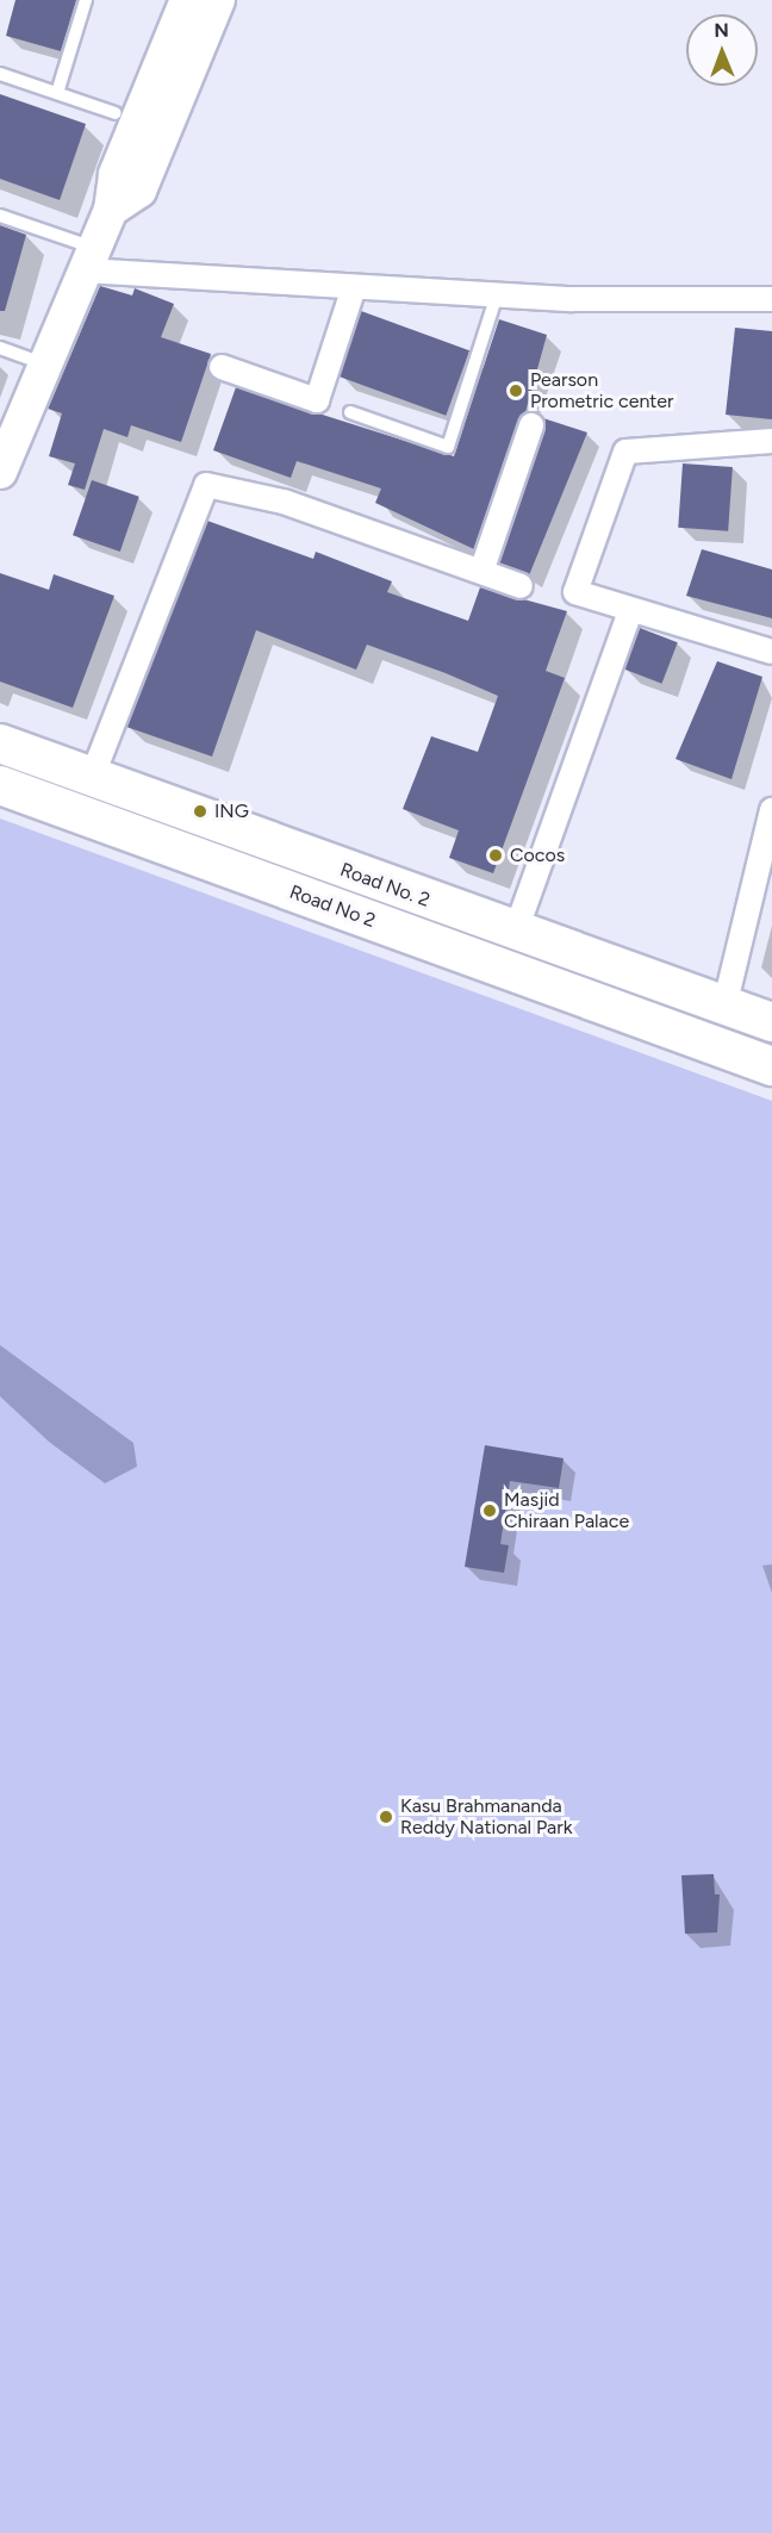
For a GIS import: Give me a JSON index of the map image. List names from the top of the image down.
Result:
{
  "streets": {
    "main road": ["Road No. 2", "Road No 2"]
  },
  "places": [
    "Pearson Prometric center",
    "ING",
    "Cocos",
    "Masjid Chiraan Palace",
    "Kasu Brahmananda Reddy National Park"
  ],
  "north": "top"
}
